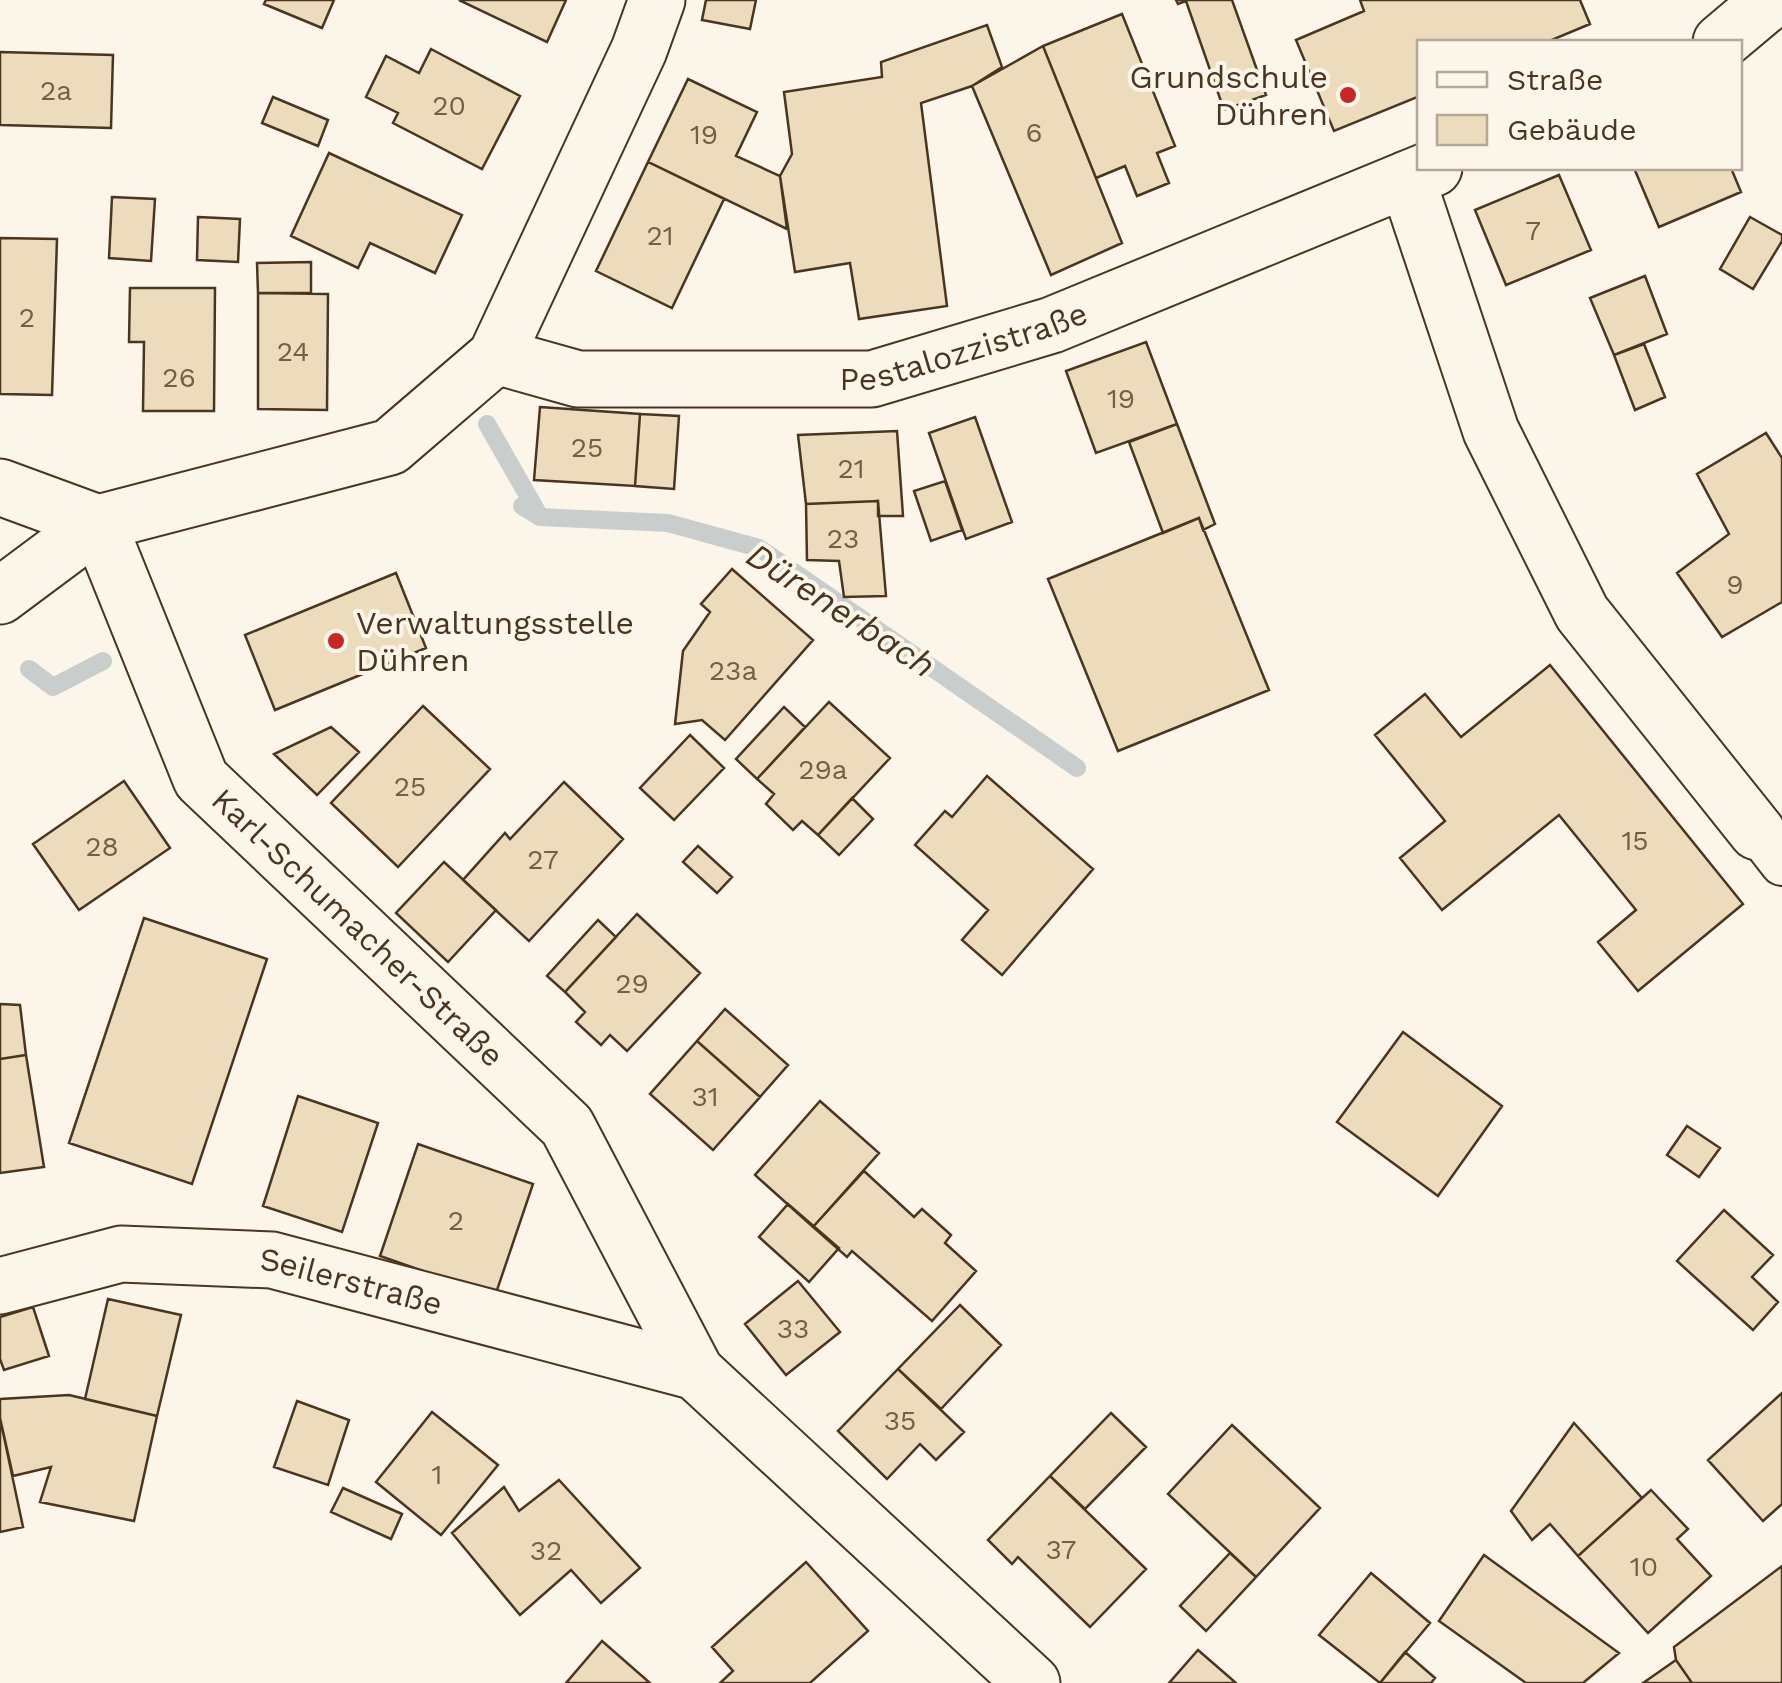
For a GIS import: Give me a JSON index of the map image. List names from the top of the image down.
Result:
{
  "streets": {
    "street": ["Pestalozzistraße", "Karl-Schumacher-Straße", "Seilerstraße"]
  },
  "crossings": [
    ["Karl-Schumacher-Straße", "Seilerstraße"]
  ],
  "water": ["Dürenerbach"],
  "places": ["Grundschule Dühren", "Verwaltungsstelle Dühren"],
  "house_numbers": [
    "2a",
    "20",
    "6",
    "19",
    "7",
    "21",
    "2",
    "24",
    "26",
    "19",
    "25",
    "21",
    "23",
    "9",
    "23a",
    "29a",
    "25",
    "15",
    "28",
    "27",
    "29",
    "31",
    "2",
    "33",
    "35",
    "1",
    "37",
    "32",
    "10"
  ],
  "legend": ["Straße", "Gebäude"]
}
